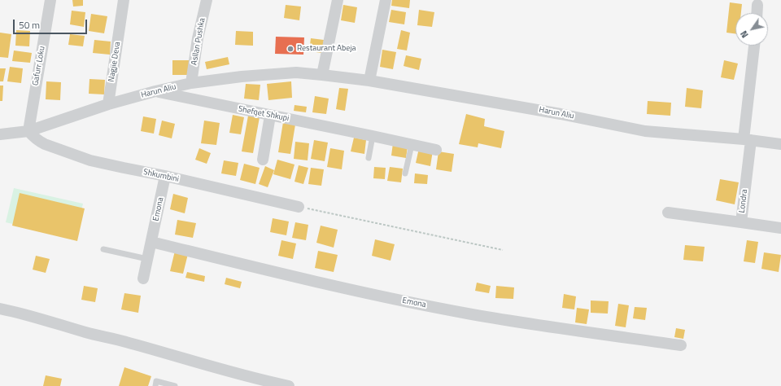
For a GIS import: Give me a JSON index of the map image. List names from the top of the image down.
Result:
{
  "streets": {
    "street": [
      "Asllan Pushka",
      "Nagjie Deva",
      "Gafurr Loku",
      "Harun Aliu",
      "Shefqet Shkupi",
      "Shkumbini",
      "Londra",
      "Emona"
    ]
  },
  "crossings": [
    ["Asllan Pushka", "Harun Aliu"],
    ["Nagjie Deva", "Harun Aliu"],
    ["Gafurr Loku", "Harun Aliu"],
    ["Gafurr Loku", "Shkumbini"],
    ["Harun Aliu", "Shefqet Shkupi"],
    ["Harun Aliu", "Shkumbini"],
    ["Harun Aliu", "Londra"],
    ["Shkumbini", "Emona"]
  ],
  "places": ["Restaurant Abeja"],
  "scale_bar": "50 m",
  "north": "bottom left"
}
